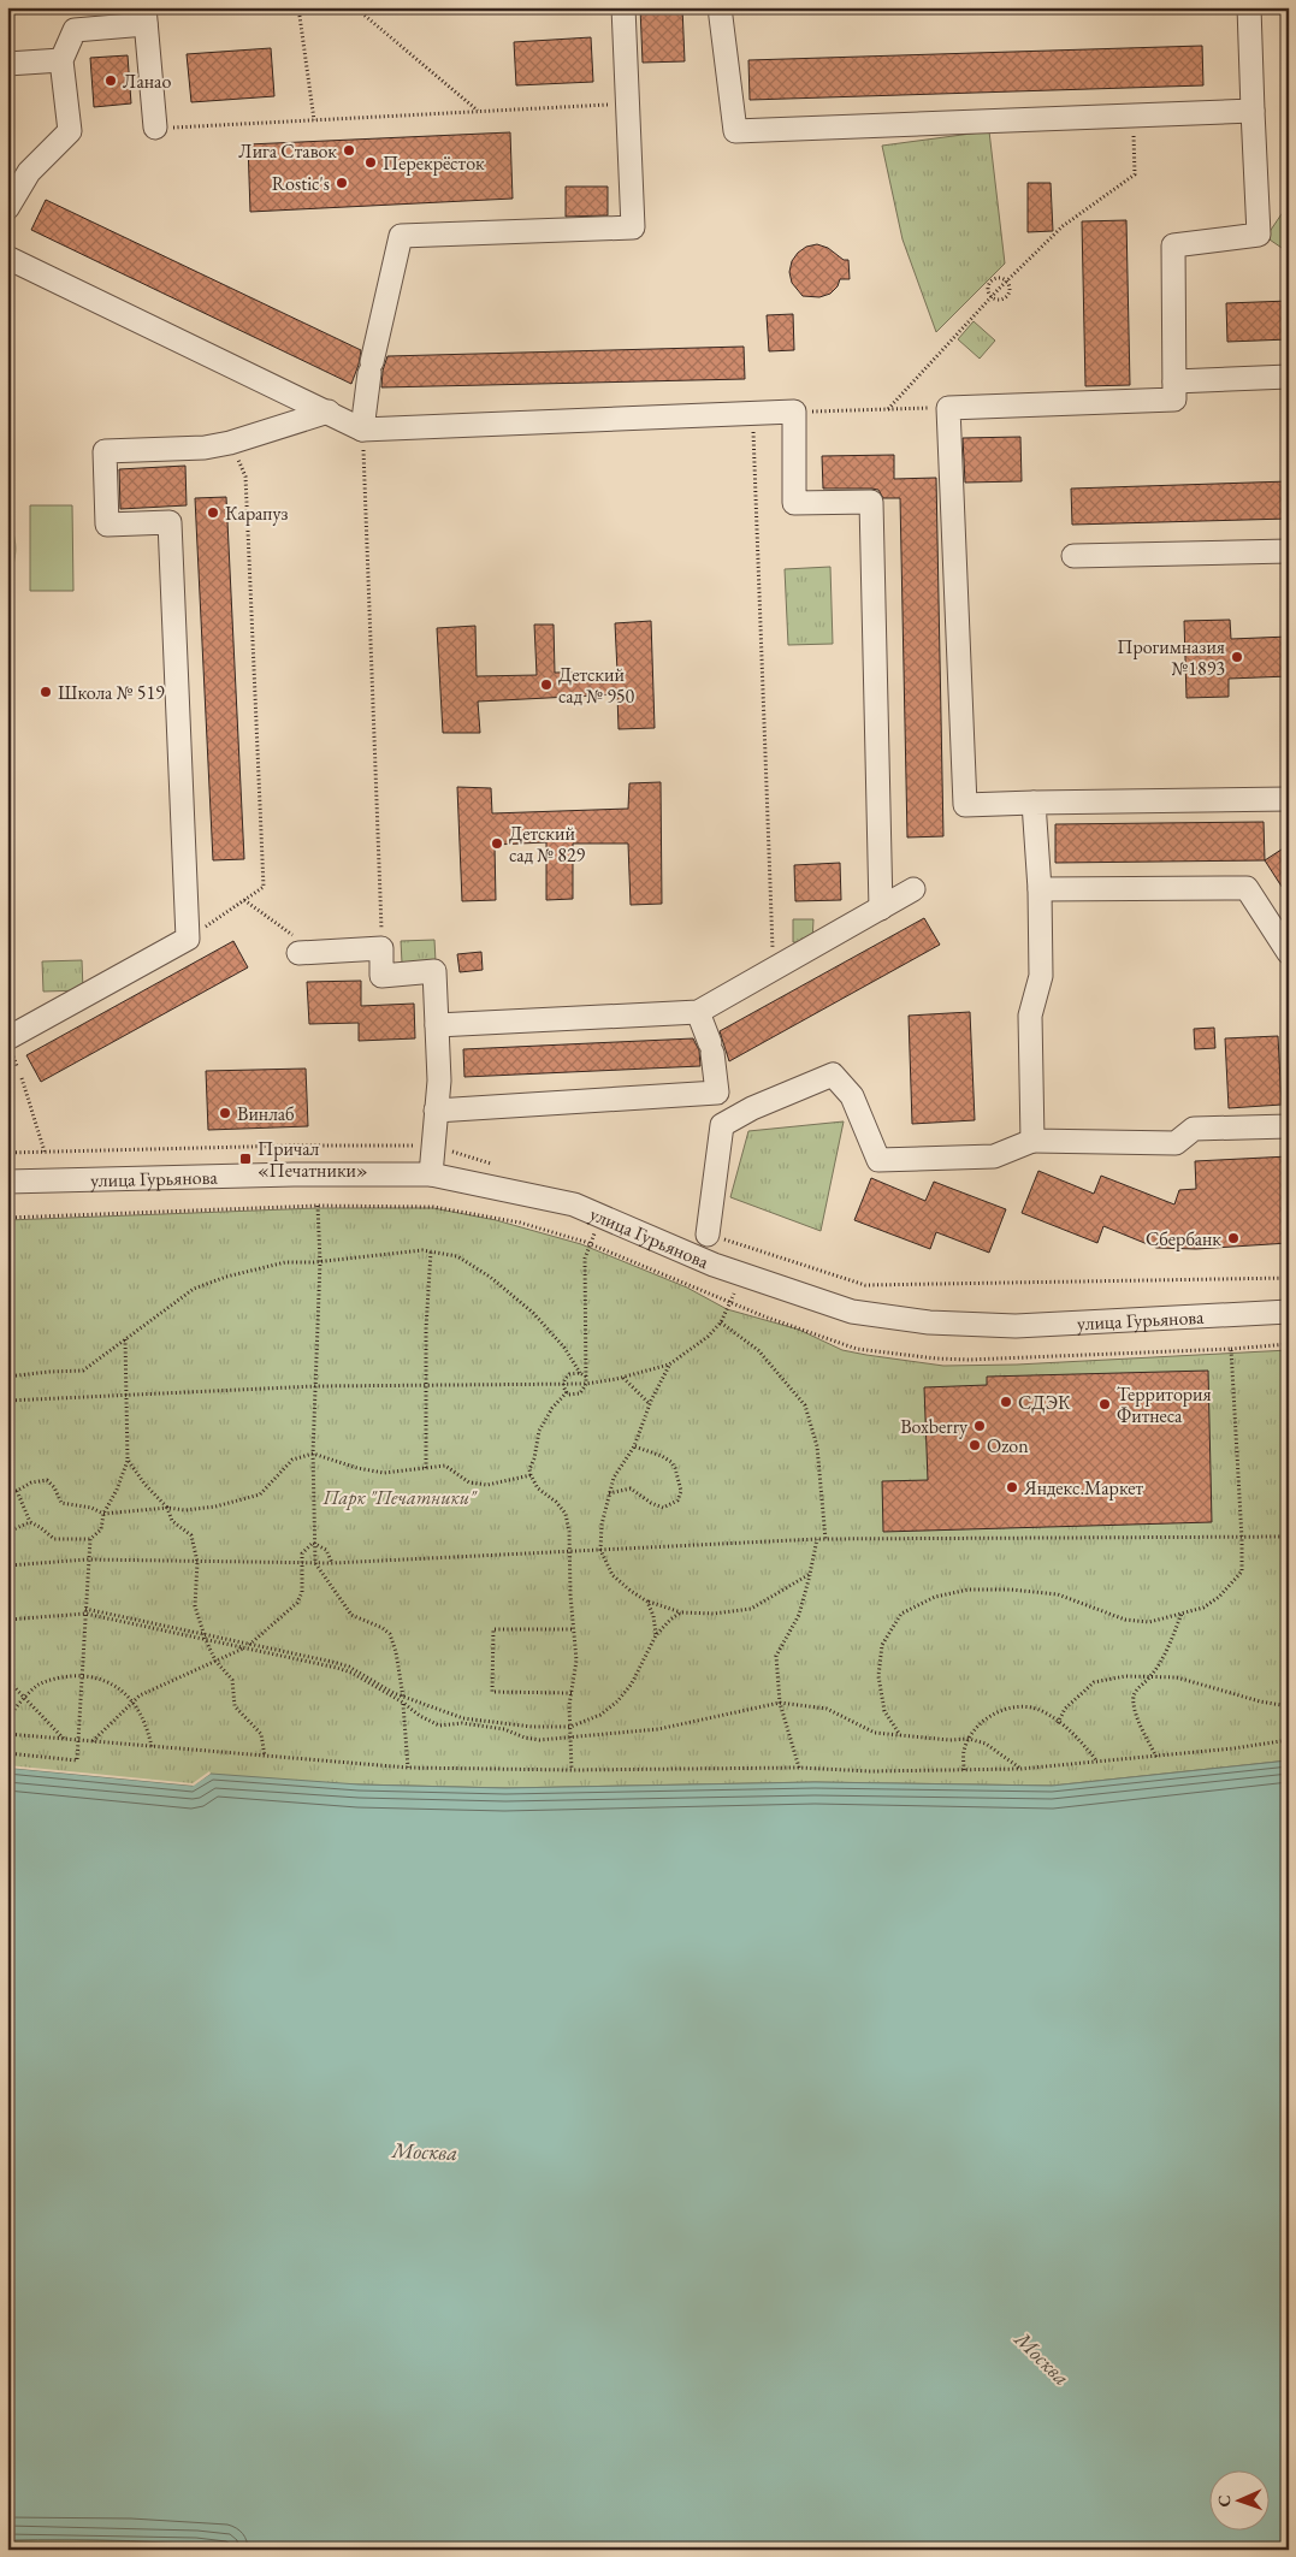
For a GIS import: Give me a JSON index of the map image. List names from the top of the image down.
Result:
{
  "streets": {
    "street": ["улица Гурьянова"]
  },
  "water": ["Москва"],
  "parks": ["Парк \"Печатники\""],
  "places": {
    "other": [
      "Ланао",
      "Лига Ставок",
      "Перекрёсток",
      "Rostic's",
      "Карапуз",
      "Прогимназия №1893",
      "Детский сад № 950",
      "Школа № 519",
      "Детский сад № 829",
      "Винлаб",
      "Сбербанк",
      "СДЭК",
      "Территория Фитнеса",
      "Boxberry",
      "Ozon",
      "Яндекс.Маркет"
    ],
    "transit": ["Причал «Печатники»"]
  },
  "north": "left"
}
